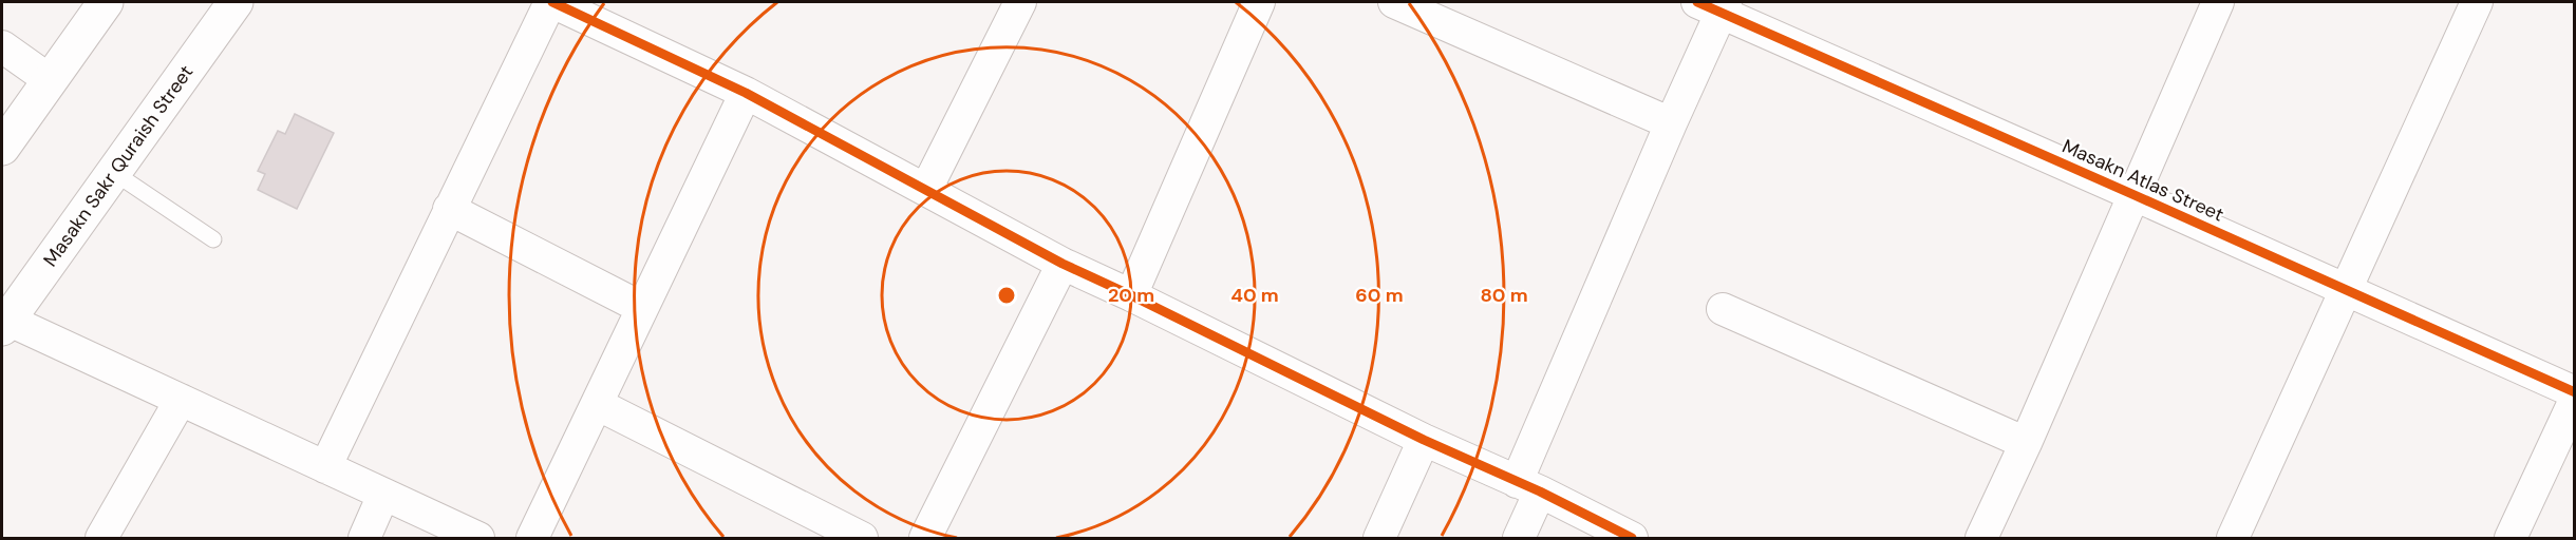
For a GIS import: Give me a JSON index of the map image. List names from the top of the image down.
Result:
{
  "streets": {
    "street": ["Masakn Sakr Quraish Street", "Masakn Atlas Street"]
  },
  "rings": [
    "20 m",
    "40 m",
    "60 m",
    "80 m"
  ]
}
